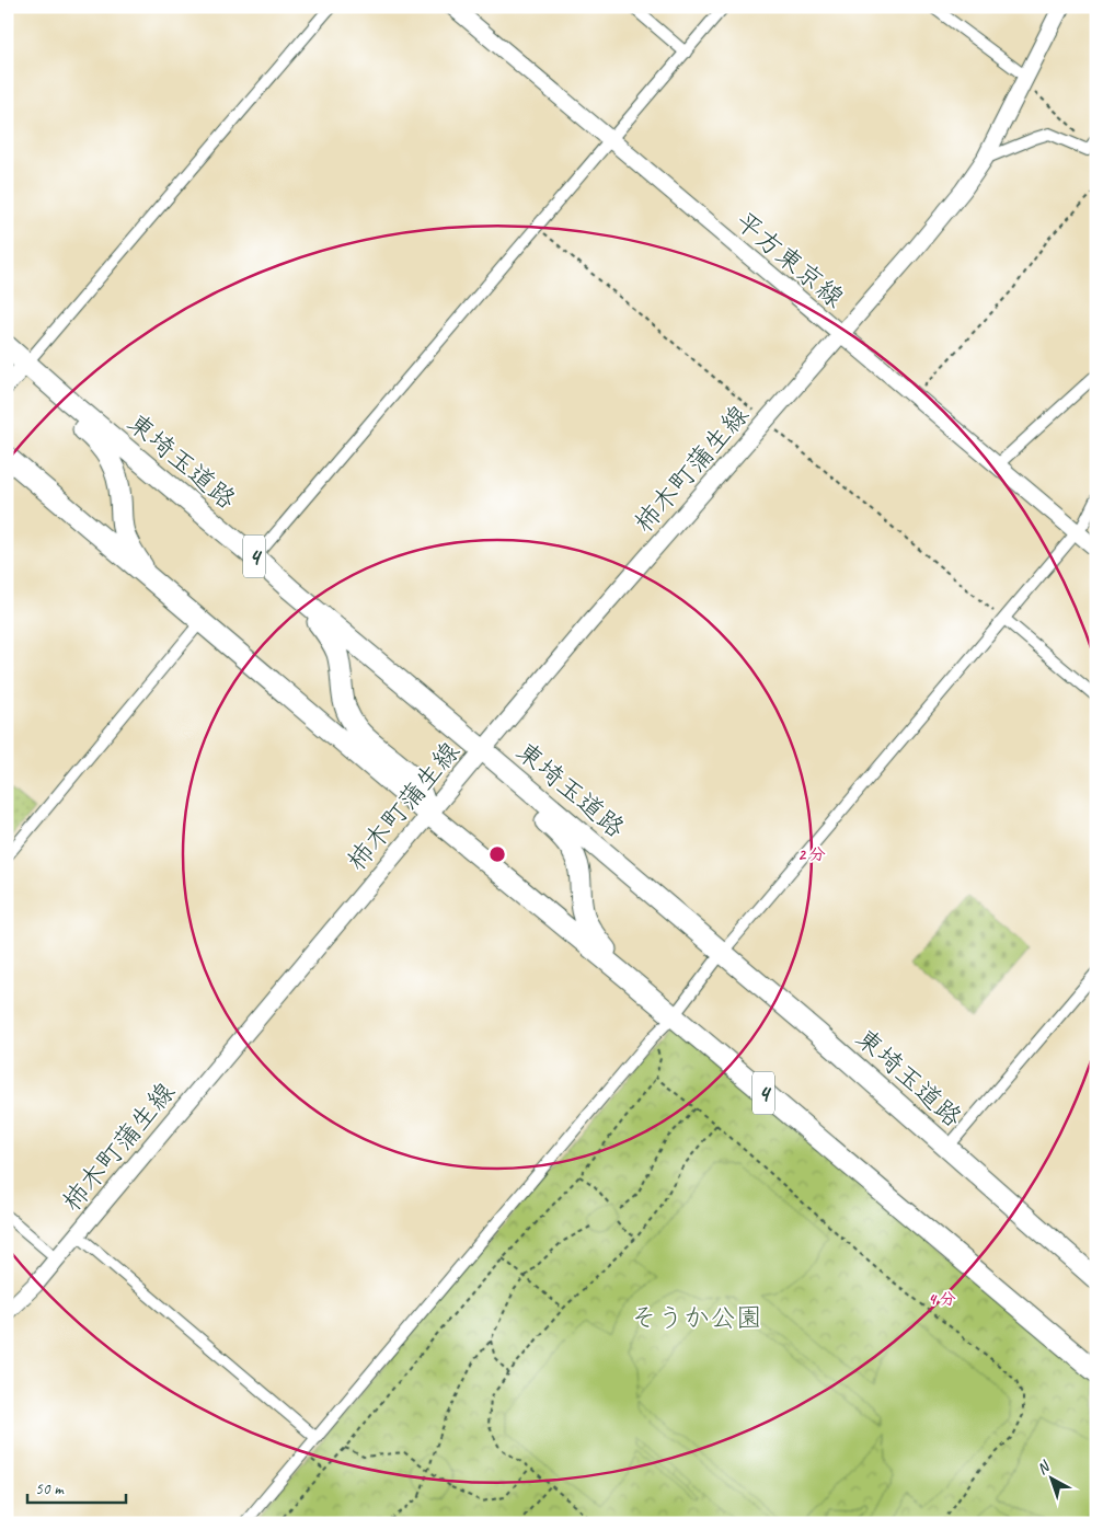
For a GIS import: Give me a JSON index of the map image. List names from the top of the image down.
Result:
{
  "streets": {
    "highway": ["東埼玉道路", "4"],
    "main road": ["平方東京線", "柿木町蒲生線"]
  },
  "crossings": [
    ["平方東京線", "柿木町蒲生線"],
    ["東埼玉道路", "柿木町蒲生線"],
    ["東埼玉道路", "4"],
    ["柿木町蒲生線", "4"]
  ],
  "parks": ["そうか公園"],
  "scale_bar": "50 m",
  "north": "top left",
  "rings": ["2 分", "4 分"]
}
